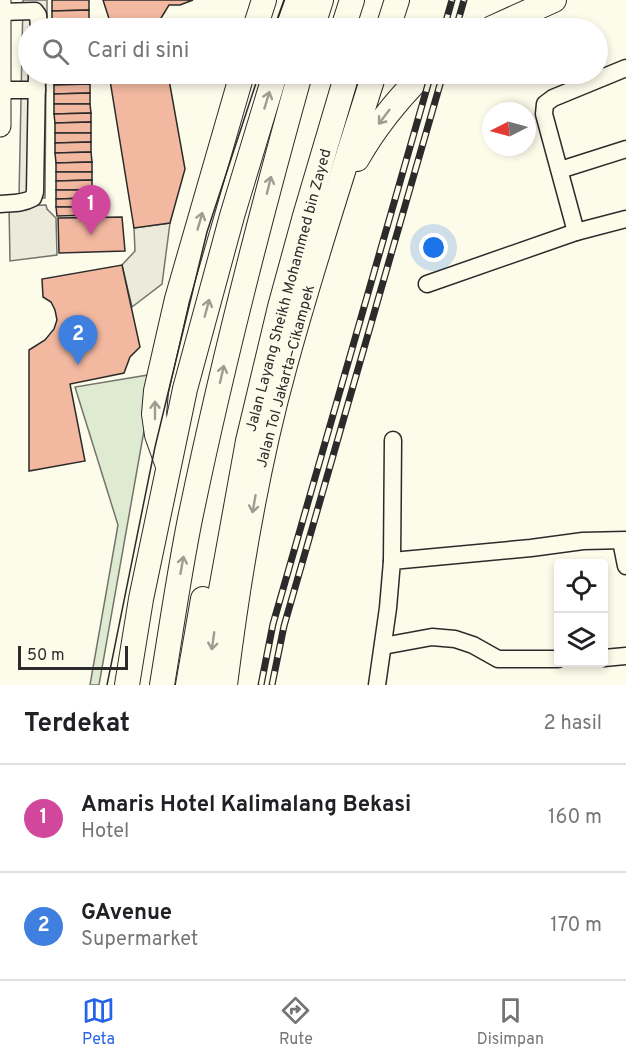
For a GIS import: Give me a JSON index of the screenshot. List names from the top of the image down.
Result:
{
  "streets": {
    "highway": ["Jalan Layang Sheikh Mohammed bin Zayed", "Jalan Tol Jakarta–Cikampek"]
  },
  "scale_bar": "50 m",
  "north": "left",
  "page": {
    "search": "Cari di sini",
    "pins": ["1", "2"],
    "scale": "50 m",
    "heading": ["Terdekat", "2 hasil"],
    "list": [
      {
        "mark": "1",
        "name": "Amaris Hotel Kalimalang Bekasi",
        "note": "Hotel",
        "value": "160 m"
      },
      {
        "mark": "2",
        "name": "GAvenue",
        "note": "Supermarket",
        "value": "170 m"
      }
    ],
    "nav": ["Peta", "Rute", "Disimpan"]
  }
}
